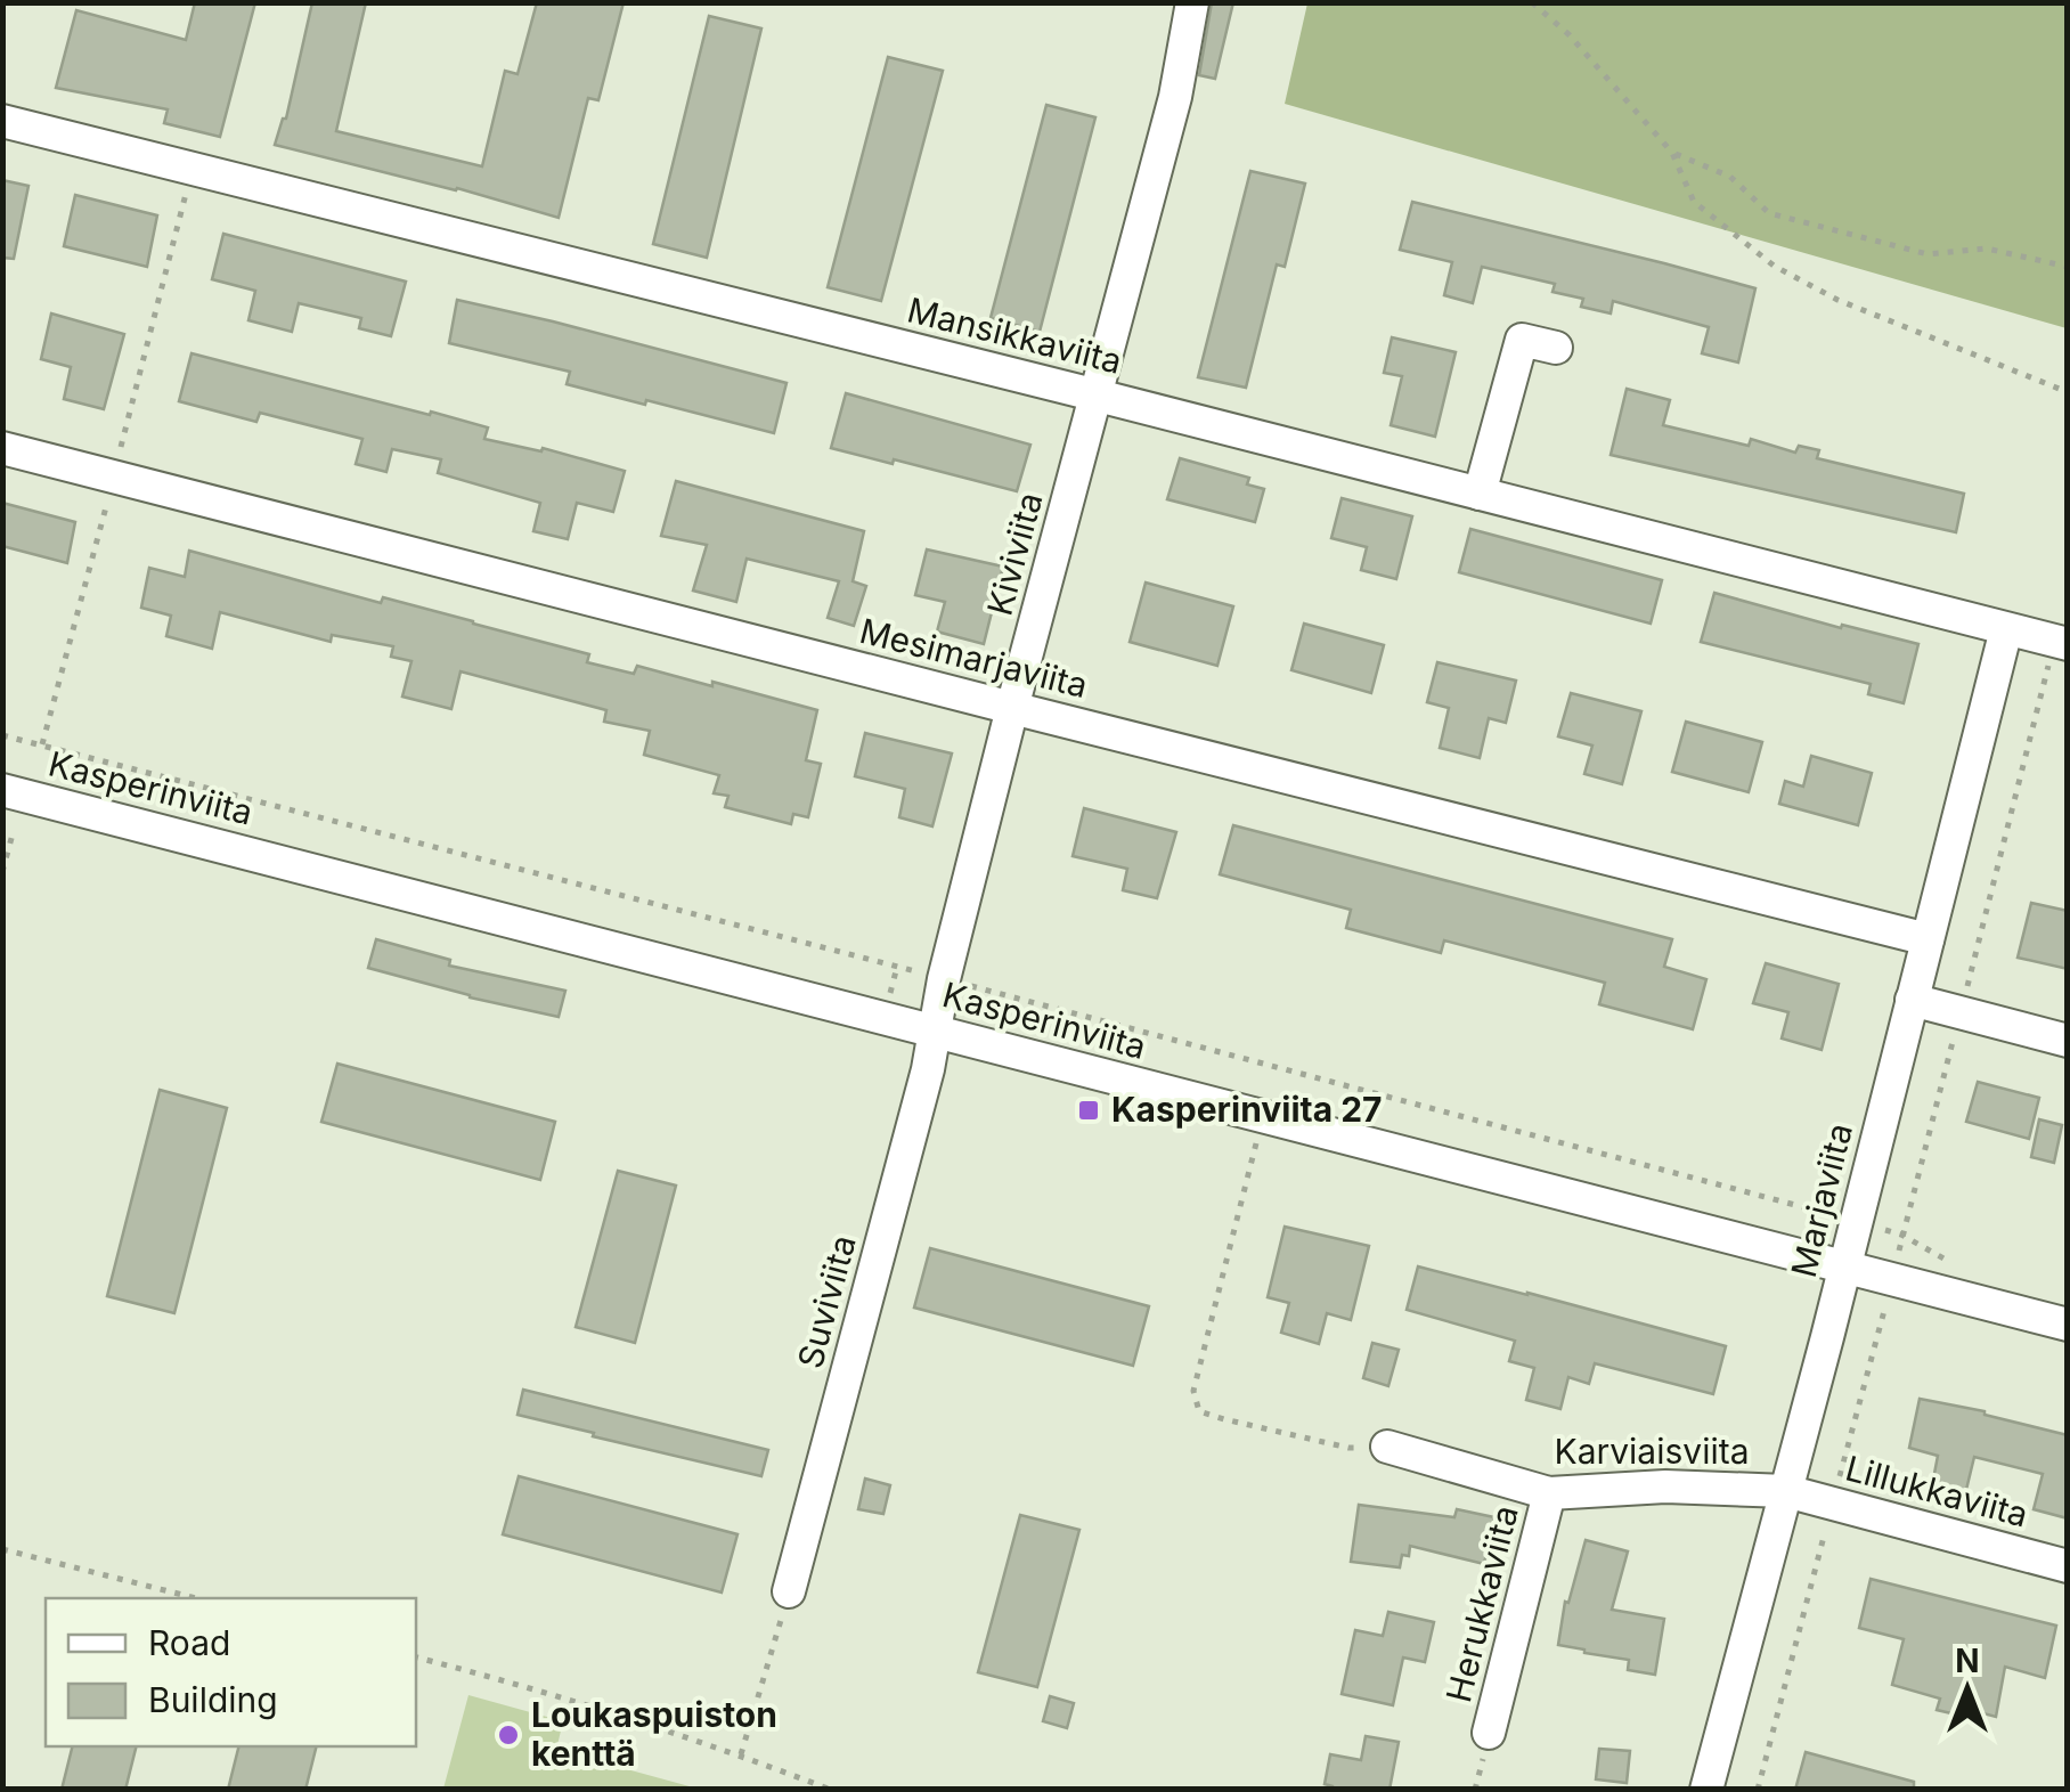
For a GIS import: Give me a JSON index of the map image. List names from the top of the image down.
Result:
{
  "streets": {
    "street": [
      "Mansikkaviita",
      "Kiviviita",
      "Mesimarjaviita",
      "Kasperinviita",
      "Marjaviita",
      "Suviviita",
      "Karviaisviita",
      "Lillukkaviita",
      "Herukkaviita"
    ]
  },
  "crossings": [
    ["Mansikkaviita", "Kiviviita"],
    ["Mansikkaviita", "Marjaviita"],
    ["Kiviviita", "Mesimarjaviita"],
    ["Kiviviita", "Kasperinviita"],
    ["Kiviviita", "Suviviita"],
    ["Mesimarjaviita", "Marjaviita"],
    ["Kasperinviita", "Marjaviita"],
    ["Kasperinviita", "Suviviita"],
    ["Marjaviita", "Karviaisviita"],
    ["Marjaviita", "Lillukkaviita"],
    ["Karviaisviita", "Lillukkaviita"],
    ["Karviaisviita", "Herukkaviita"]
  ],
  "places": {
    "transit": ["Kasperinviita 27"],
    "other": ["Loukaspuiston kenttä"]
  },
  "legend": ["Road", "Building"],
  "north": "top"
}
